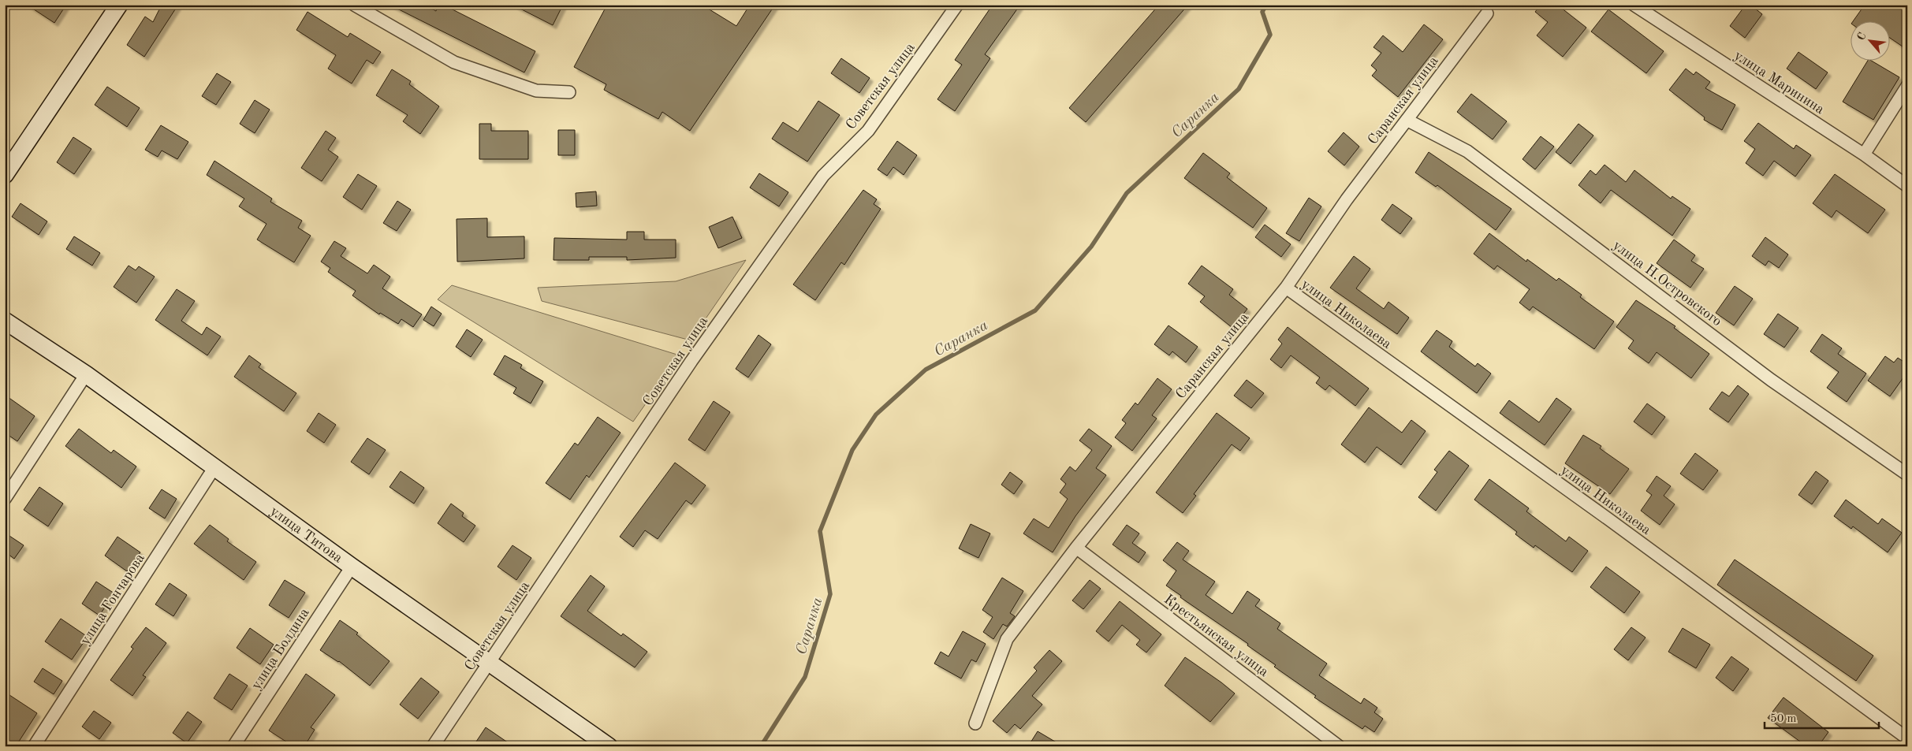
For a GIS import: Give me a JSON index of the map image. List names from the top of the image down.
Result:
{
  "streets": {
    "main road": ["улица Титова"],
    "street": [
      "улица Маринина",
      "Советская улица",
      "Саранская улица",
      "улица Н.Островского",
      "улица Николаева",
      "улица Гончарова",
      "Крестьянская улица",
      "улица Болдина"
    ]
  },
  "crossings": [
    ["Советская улица", "улица Титова"],
    ["Саранская улица", "улица Н.Островского"],
    ["Саранская улица", "улица Николаева"],
    ["Саранская улица", "Крестьянская улица"],
    ["улица Титова", "улица Гончарова"],
    ["улица Титова", "улица Болдина"]
  ],
  "water": ["Саранка"],
  "scale_bar": "50 m",
  "north": "top left"
}
